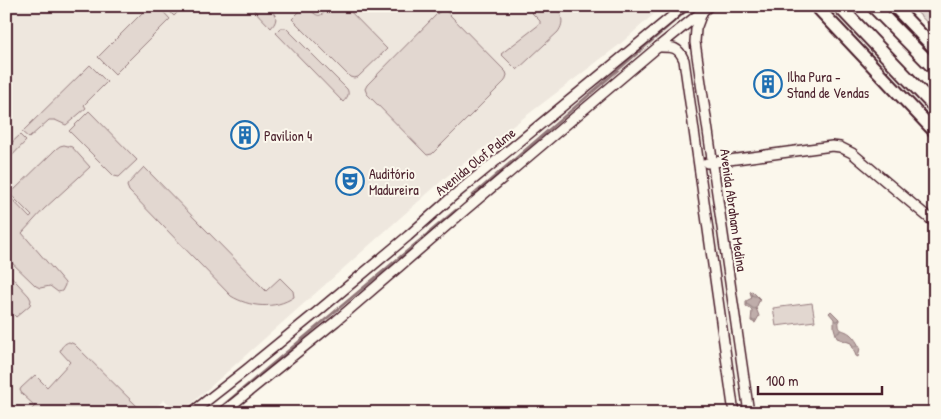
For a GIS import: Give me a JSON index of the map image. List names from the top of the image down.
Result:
{
  "streets": {
    "street": ["Avenida Olof Palme", "Avenida Abraham Medina"]
  },
  "places": {
    "building": ["Ilha Pura - Stand de Vendas", "Pavilion 4"],
    "theatre": ["Auditório Madureira"]
  },
  "scale_bar": "100 m"
}
